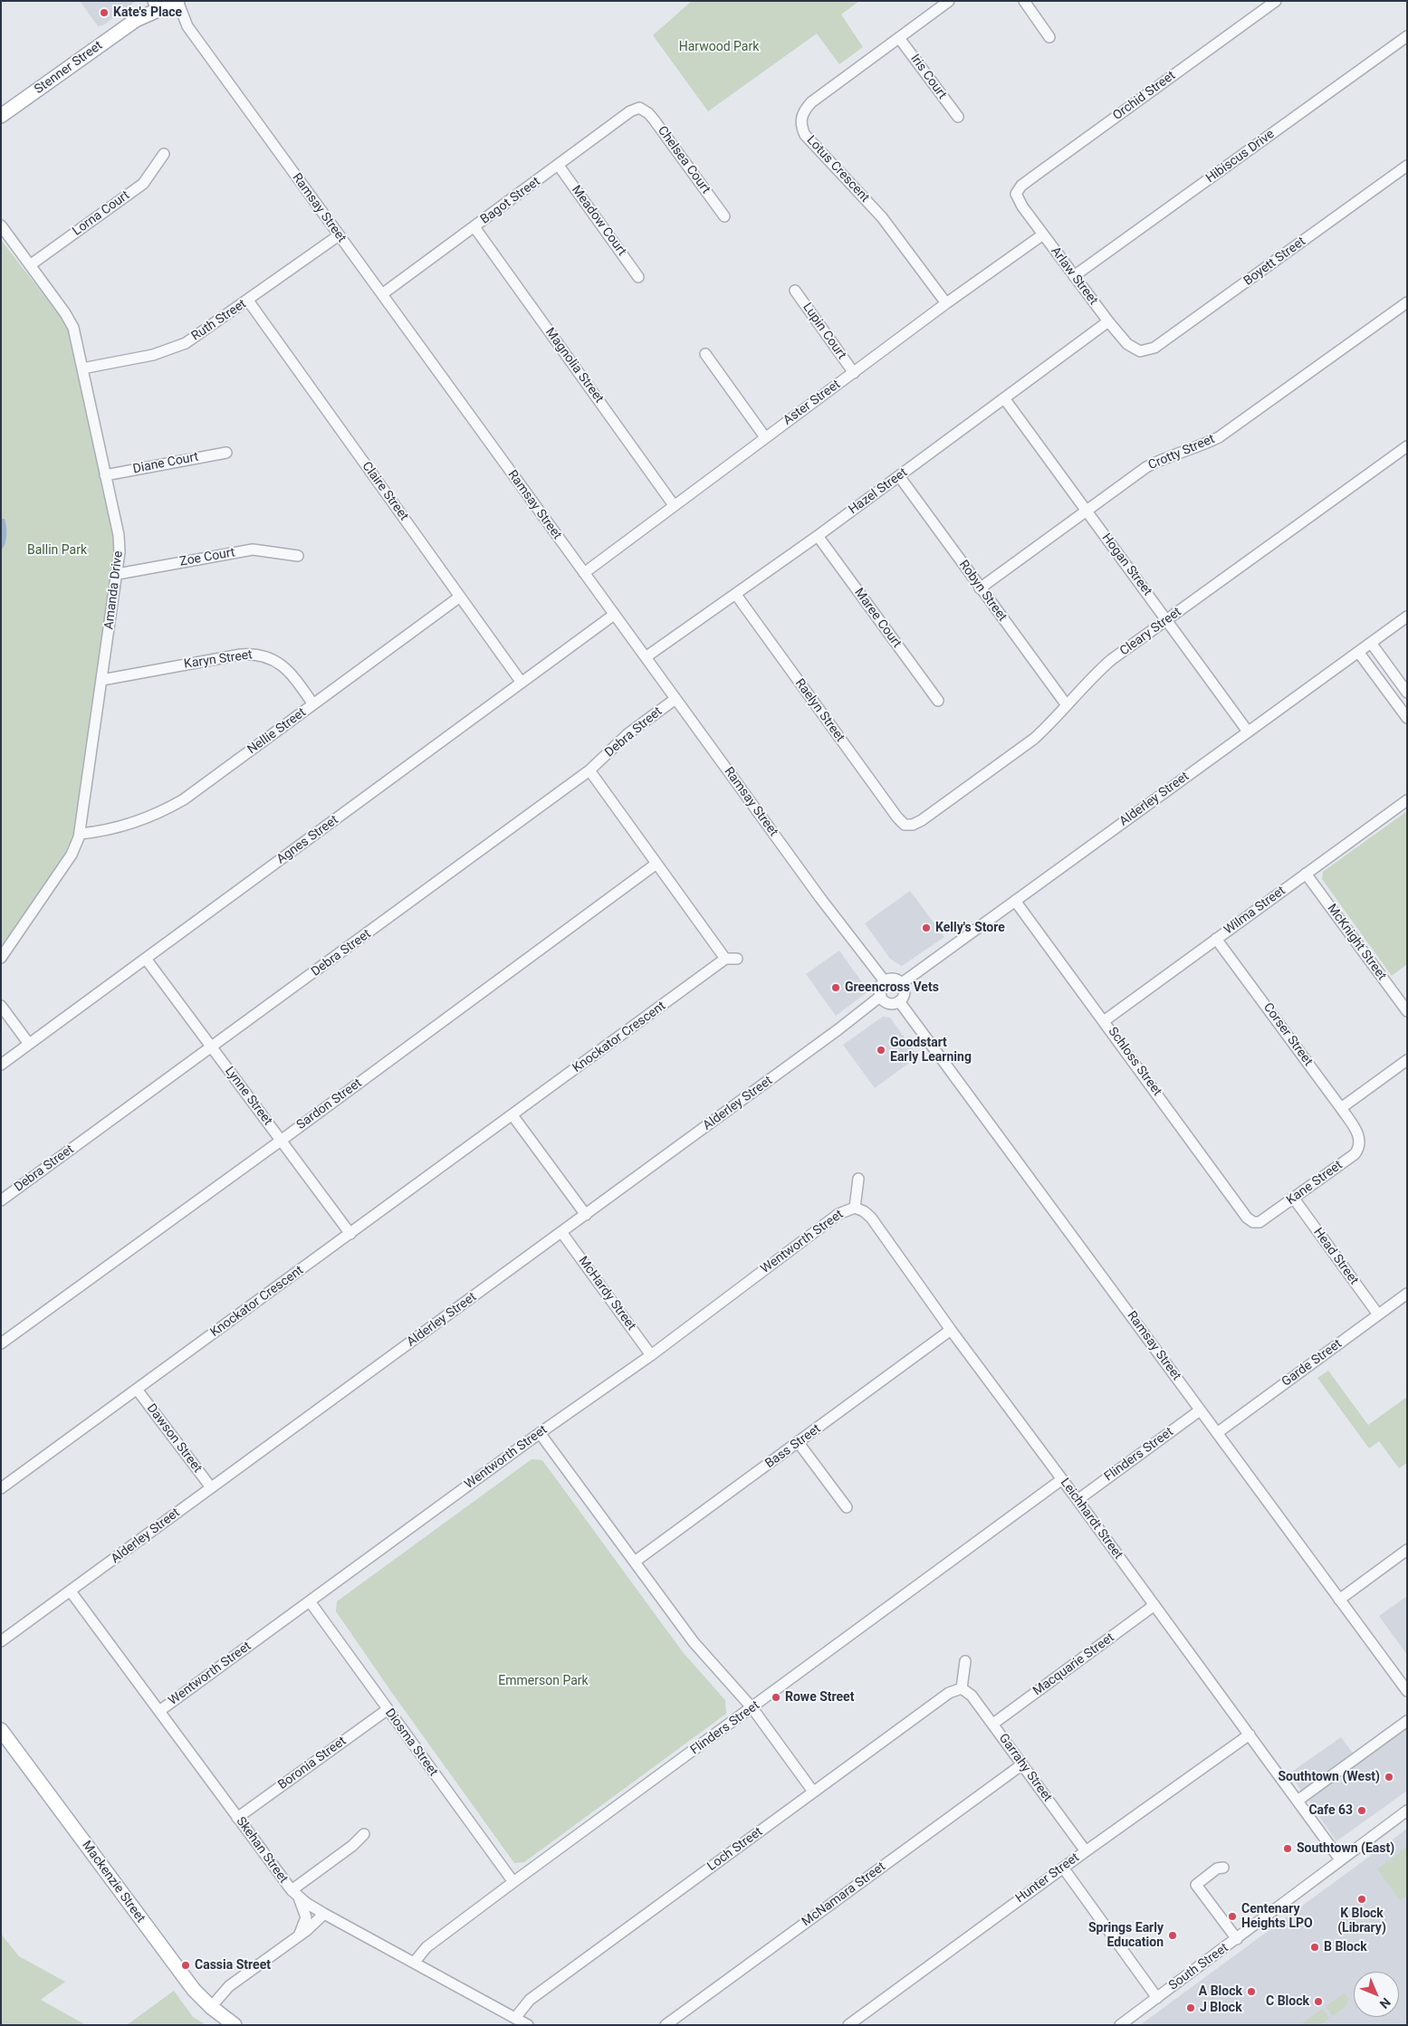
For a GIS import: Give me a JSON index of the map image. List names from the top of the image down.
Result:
{
  "streets": {
    "main road": ["Stenner Street", "Mackenzie Street"],
    "street": [
      "Iris Court",
      "Orchid Street",
      "Hibiscus Drive",
      "Chelsea Court",
      "Lotus Crescent",
      "Bagot Street",
      "Ramsay Street",
      "Lorna Court",
      "Meadow Court",
      "Boyett Street",
      "Arlaw Street",
      "Ruth Street",
      "Lupin Court",
      "Magnolia Street",
      "Aster Street",
      "Crotty Street",
      "Diane Court",
      "Claire Street",
      "Hazel Street",
      "Zoe Court",
      "Hogan Street",
      "Amanda Drive",
      "Robyn Street",
      "Maree Court",
      "Cleary Street",
      "Karyn Street",
      "Raelyn Street",
      "Nellie Street",
      "Debra Street",
      "Alderley Street",
      "Agnes Street",
      "Wilma Street",
      "McKnight Street",
      "Corser Street",
      "Knockator Crescent",
      "Schloss Street",
      "Lynne Street",
      "Sardon Street",
      "Kane Street",
      "Wentworth Street",
      "Head Street",
      "McHardy Street",
      "Garde Street",
      "Dawson Street",
      "Bass Street",
      "Flinders Street",
      "Leichhardt Street",
      "Macquarie Street",
      "Diosma Street",
      "Boronia Street",
      "Garrahy Street",
      "Loch Street",
      "Skehan Street",
      "Hunter Street",
      "McNamara Street",
      "South Street"
    ]
  },
  "crossings": [
    ["Stenner Street", "Ramsay Street"],
    ["Iris Court", "Lotus Crescent"],
    ["Orchid Street", "Arlaw Street"],
    ["Hibiscus Drive", "Arlaw Street"],
    ["Chelsea Court", "Bagot Street"],
    ["Lotus Crescent", "Aster Street"],
    ["Bagot Street", "Ramsay Street"],
    ["Bagot Street", "Meadow Court"],
    ["Bagot Street", "Magnolia Street"],
    ["Ramsay Street", "Ruth Street"],
    ["Ramsay Street", "Aster Street"],
    ["Ramsay Street", "Hazel Street"],
    ["Ramsay Street", "Debra Street"],
    ["Ramsay Street", "Alderley Street"],
    ["Ramsay Street", "Agnes Street"],
    ["Ramsay Street", "Garde Street"],
    ["Ramsay Street", "Flinders Street"],
    ["Lorna Court", "Amanda Drive"],
    ["Boyett Street", "Arlaw Street"],
    ["Arlaw Street", "Aster Street"],
    ["Arlaw Street", "Hazel Street"],
    ["Ruth Street", "Claire Street"],
    ["Ruth Street", "Amanda Drive"],
    ["Lupin Court", "Aster Street"],
    ["Magnolia Street", "Aster Street"],
    ["Crotty Street", "Hogan Street"],
    ["Crotty Street", "Robyn Street"],
    ["Diane Court", "Amanda Drive"],
    ["Claire Street", "Nellie Street"],
    ["Claire Street", "Agnes Street"],
    ["Hazel Street", "Hogan Street"],
    ["Hazel Street", "Robyn Street"],
    ["Hazel Street", "Maree Court"],
    ["Hazel Street", "Raelyn Street"],
    ["Zoe Court", "Amanda Drive"],
    ["Hogan Street", "Cleary Street"],
    ["Hogan Street", "Alderley Street"],
    ["Amanda Drive", "Karyn Street"],
    ["Amanda Drive", "Nellie Street"],
    ["Robyn Street", "Cleary Street"],
    ["Cleary Street", "Raelyn Street"],
    ["Karyn Street", "Nellie Street"],
    ["Debra Street", "Lynne Street"],
    ["Alderley Street", "Schloss Street"],
    ["Alderley Street", "McHardy Street"],
    ["Alderley Street", "Dawson Street"],
    ["Alderley Street", "Skehan Street"],
    ["Agnes Street", "Lynne Street"],
    ["Wilma Street", "McKnight Street"],
    ["Wilma Street", "Corser Street"],
    ["Wilma Street", "Schloss Street"],
    ["Corser Street", "Kane Street"],
    ["Knockator Crescent", "Lynne Street"],
    ["Knockator Crescent", "Dawson Street"],
    ["Schloss Street", "Kane Street"],
    ["Lynne Street", "Sardon Street"],
    ["Kane Street", "Head Street"],
    ["Wentworth Street", "McHardy Street"],
    ["Wentworth Street", "Leichhardt Street"],
    ["Wentworth Street", "Diosma Street"],
    ["Wentworth Street", "Skehan Street"],
    ["Head Street", "Garde Street"],
    ["Bass Street", "Leichhardt Street"],
    ["Flinders Street", "Leichhardt Street"],
    ["Flinders Street", "Diosma Street"],
    ["Flinders Street", "Skehan Street"],
    ["Leichhardt Street", "Macquarie Street"],
    ["Leichhardt Street", "Hunter Street"],
    ["Leichhardt Street", "South Street"],
    ["Macquarie Street", "Garrahy Street"],
    ["Diosma Street", "Boronia Street"],
    ["Boronia Street", "Skehan Street"],
    ["Garrahy Street", "Loch Street"],
    ["Garrahy Street", "Hunter Street"],
    ["Garrahy Street", "McNamara Street"],
    ["Loch Street", "Skehan Street"]
  ],
  "parks": ["Harwood Park", "Ballin Park", "Emmerson Park"],
  "places": [
    "Kate's Place",
    "Kelly's Store",
    "Greencross Vets",
    "Goodstart Early Learning",
    "Rowe Street",
    "Southtown (West)",
    "Cafe 63",
    "Southtown (East)",
    "K Block (Library)",
    "Centenary Heights LPO",
    "Springs Early Education",
    "B Block",
    "Cassia Street",
    "A Block",
    "C Block",
    "J Block"
  ],
  "north": "bottom right"
}
